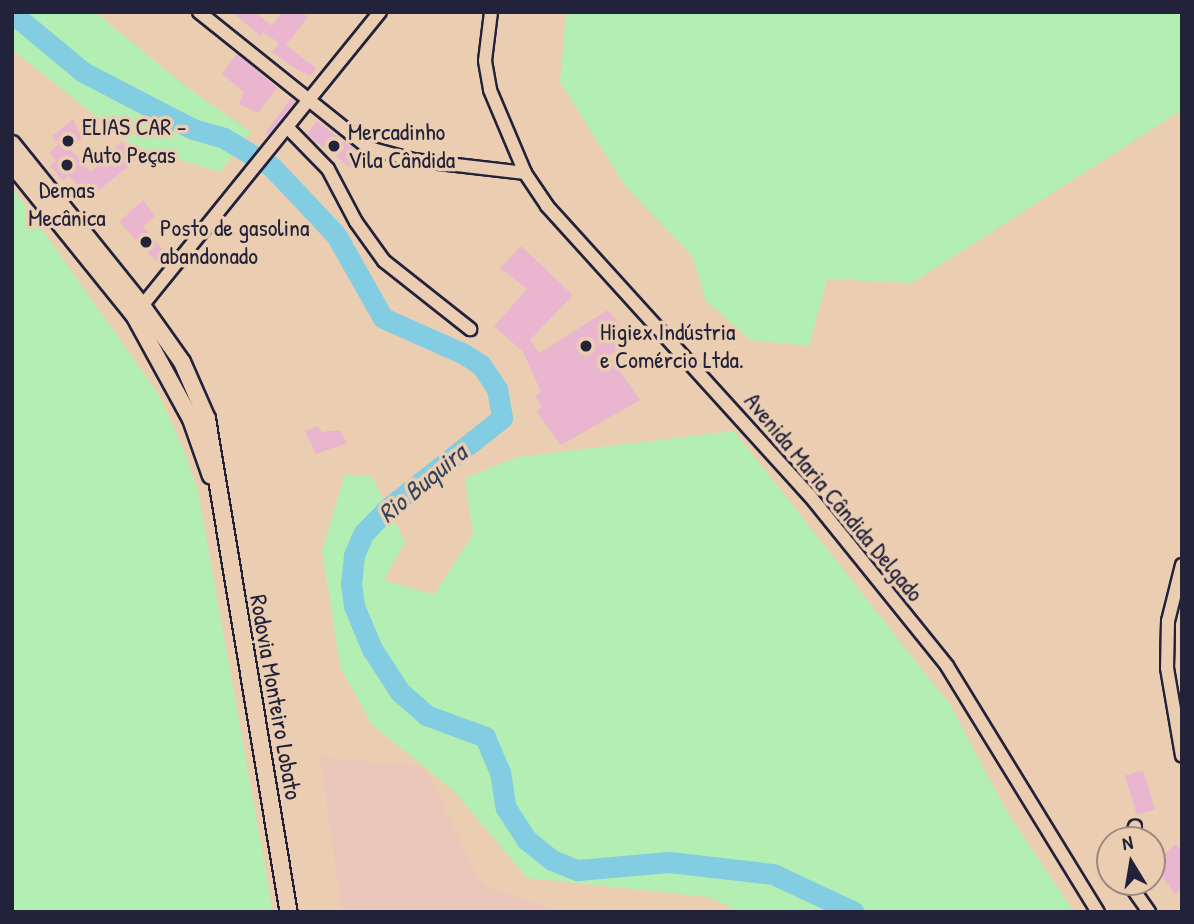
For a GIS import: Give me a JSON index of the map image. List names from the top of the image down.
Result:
{
  "streets": {
    "main road": ["Rodovia Monteiro Lobato"],
    "street": ["Avenida Maria Cândida Delgado"]
  },
  "water": ["Rio Buquira"],
  "places": [
    "ELIAS CAR - Auto Peças",
    "Mercadinho Vila Cândida",
    "Demas Mecânica",
    "Posto de gasolina abandonado",
    "Higiex Indústria e Comércio Ltda."
  ],
  "north": "top"
}
